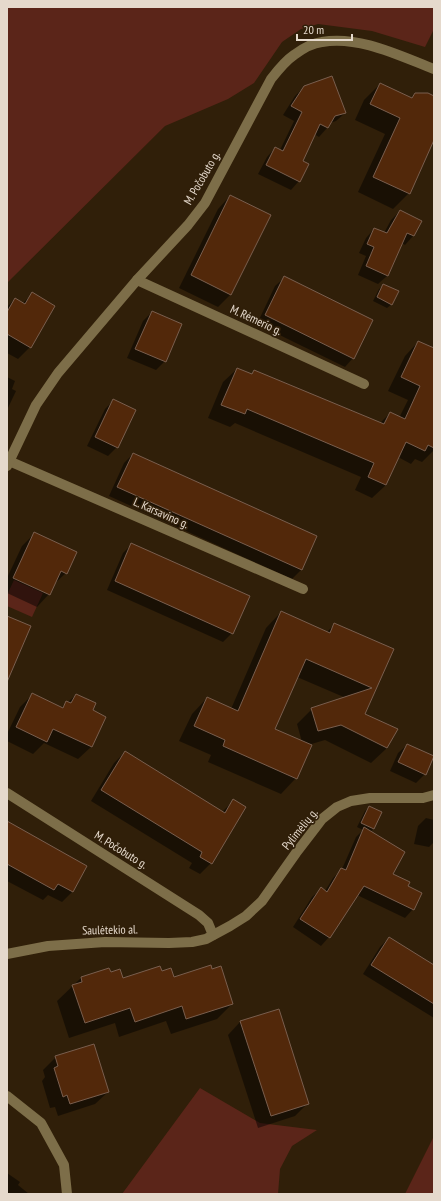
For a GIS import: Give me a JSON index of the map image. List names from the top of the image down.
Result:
{
  "streets": {
    "street": [
      "M. Počobuto g.",
      "M. Rėmerio g.",
      "L. Karsavino g.",
      "Pylimėlių g.",
      "Saulėtekio al."
    ]
  },
  "crossings": [
    ["M. Počobuto g.", "M. Rėmerio g."],
    ["M. Počobuto g.", "L. Karsavino g."],
    ["M. Počobuto g.", "Pylimėlių g."],
    ["M. Počobuto g.", "Saulėtekio al."],
    ["Pylimėlių g.", "Saulėtekio al."]
  ],
  "scale_bar": "20 m"
}
